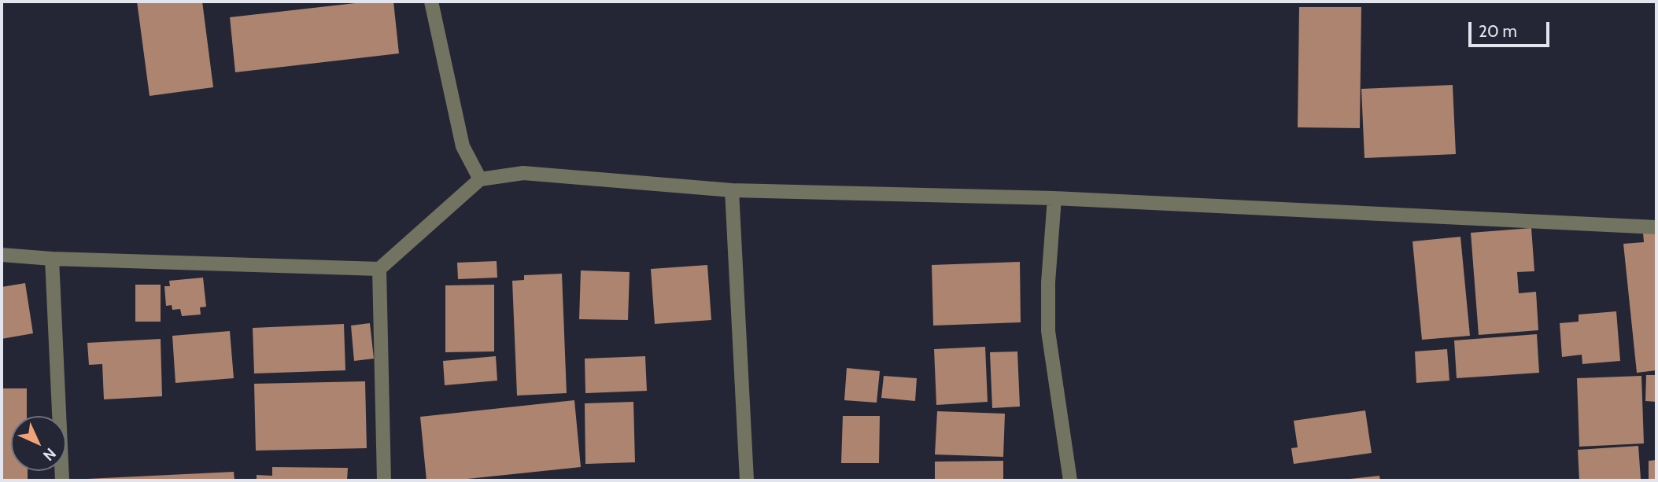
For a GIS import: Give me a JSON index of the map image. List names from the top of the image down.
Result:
{
  "scale_bar": "20 m",
  "north": "bottom right"
}
